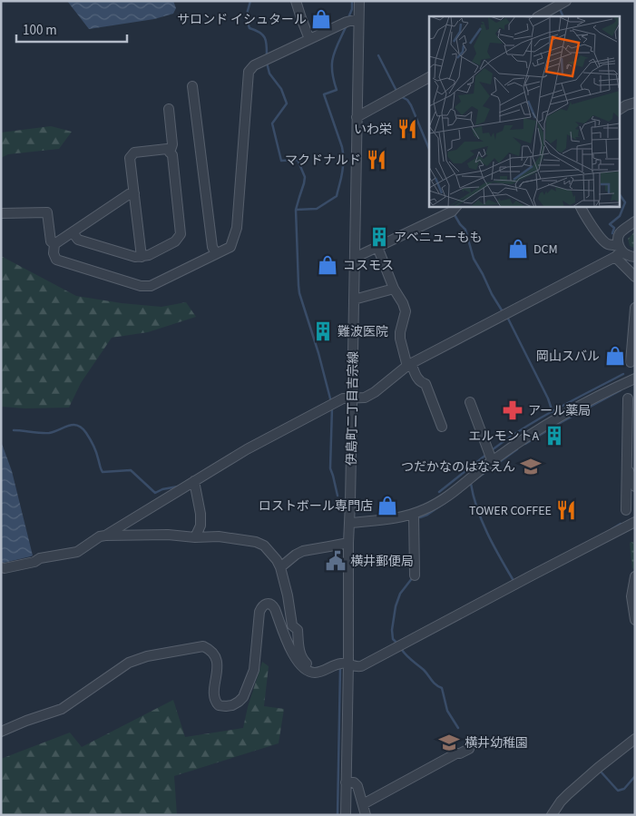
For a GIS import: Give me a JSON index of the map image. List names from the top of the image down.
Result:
{
  "streets": {
    "street": ["伊島町二丁目吉宗線"]
  },
  "places": {
    "shop": [
      "サロンド イシュタール",
      "DCM",
      "コスモス",
      "岡山スバル",
      "ロストボール専門店"
    ],
    "restaurant": ["いわ栄", "マクドナルド", "TOWER COFFEE"],
    "building": ["アベニューもも", "難波医院", "エルモントA"],
    "pharmacy": ["アール薬局"],
    "school or university": ["つだかなのはなえん", "横井幼稚園"],
    "public building": ["横井郵便局"]
  },
  "scale_bar": "100 m"
}
